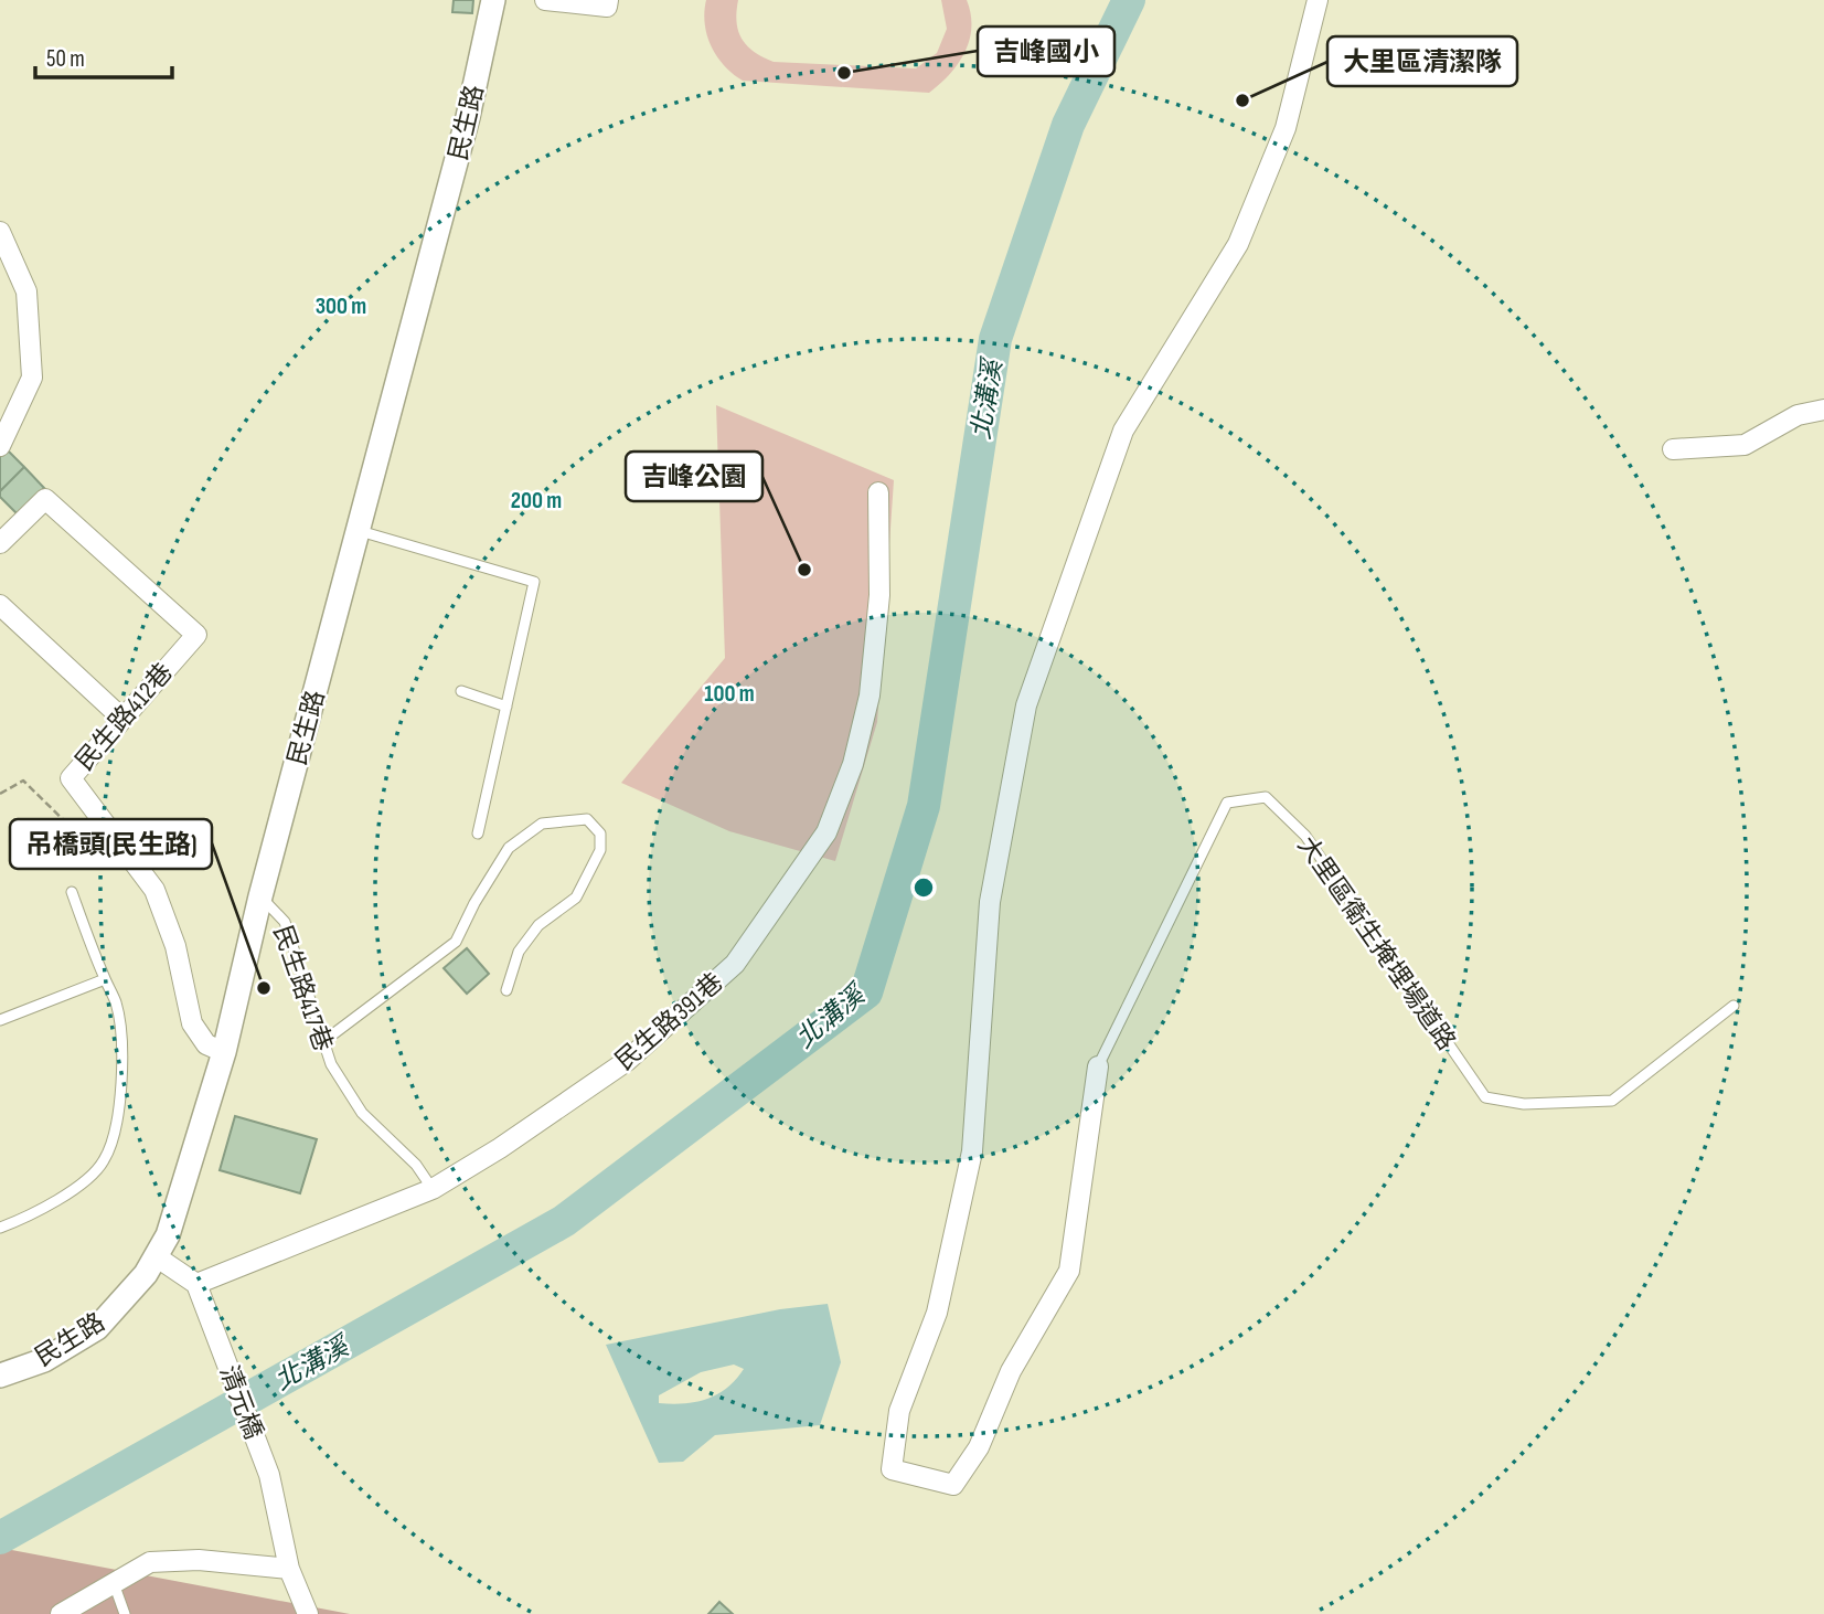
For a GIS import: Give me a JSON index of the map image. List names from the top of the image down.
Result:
{
  "streets": {
    "street": [
      "民生路",
      "民生路412巷",
      "民生路391巷",
      "清元橋"
    ],
    "lane": ["大里區衛生掩埋場道路", "民生路417巷"]
  },
  "crossings": [
    ["民生路", "民生路412巷"],
    ["民生路", "民生路417巷"],
    ["民生路417巷", "民生路391巷"],
    ["民生路391巷", "清元橋"]
  ],
  "water": ["北溝溪"],
  "places": [
    "吉峰國小",
    "大里區清潔隊",
    "吉峰公園",
    "吊橋頭(民生路)"
  ],
  "scale_bar": "50 m",
  "rings": ["300 m", "200 m", "100 m"]
}
